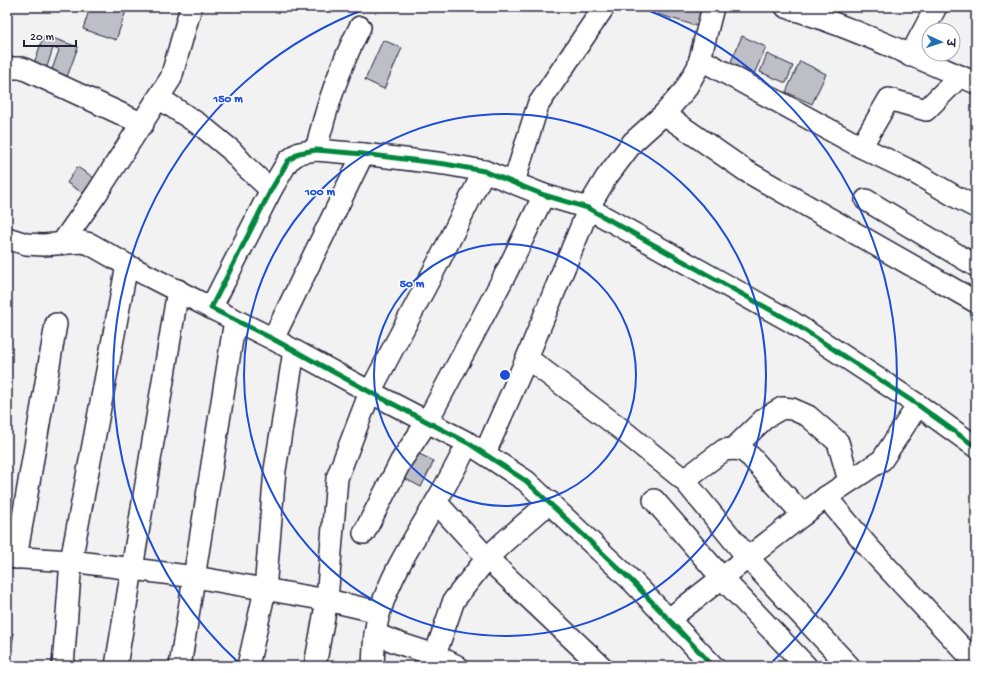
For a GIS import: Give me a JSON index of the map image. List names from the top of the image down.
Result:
{
  "scale_bar": "20 m",
  "north": "right",
  "rings": ["150 m", "100 m", "50 m"]
}
